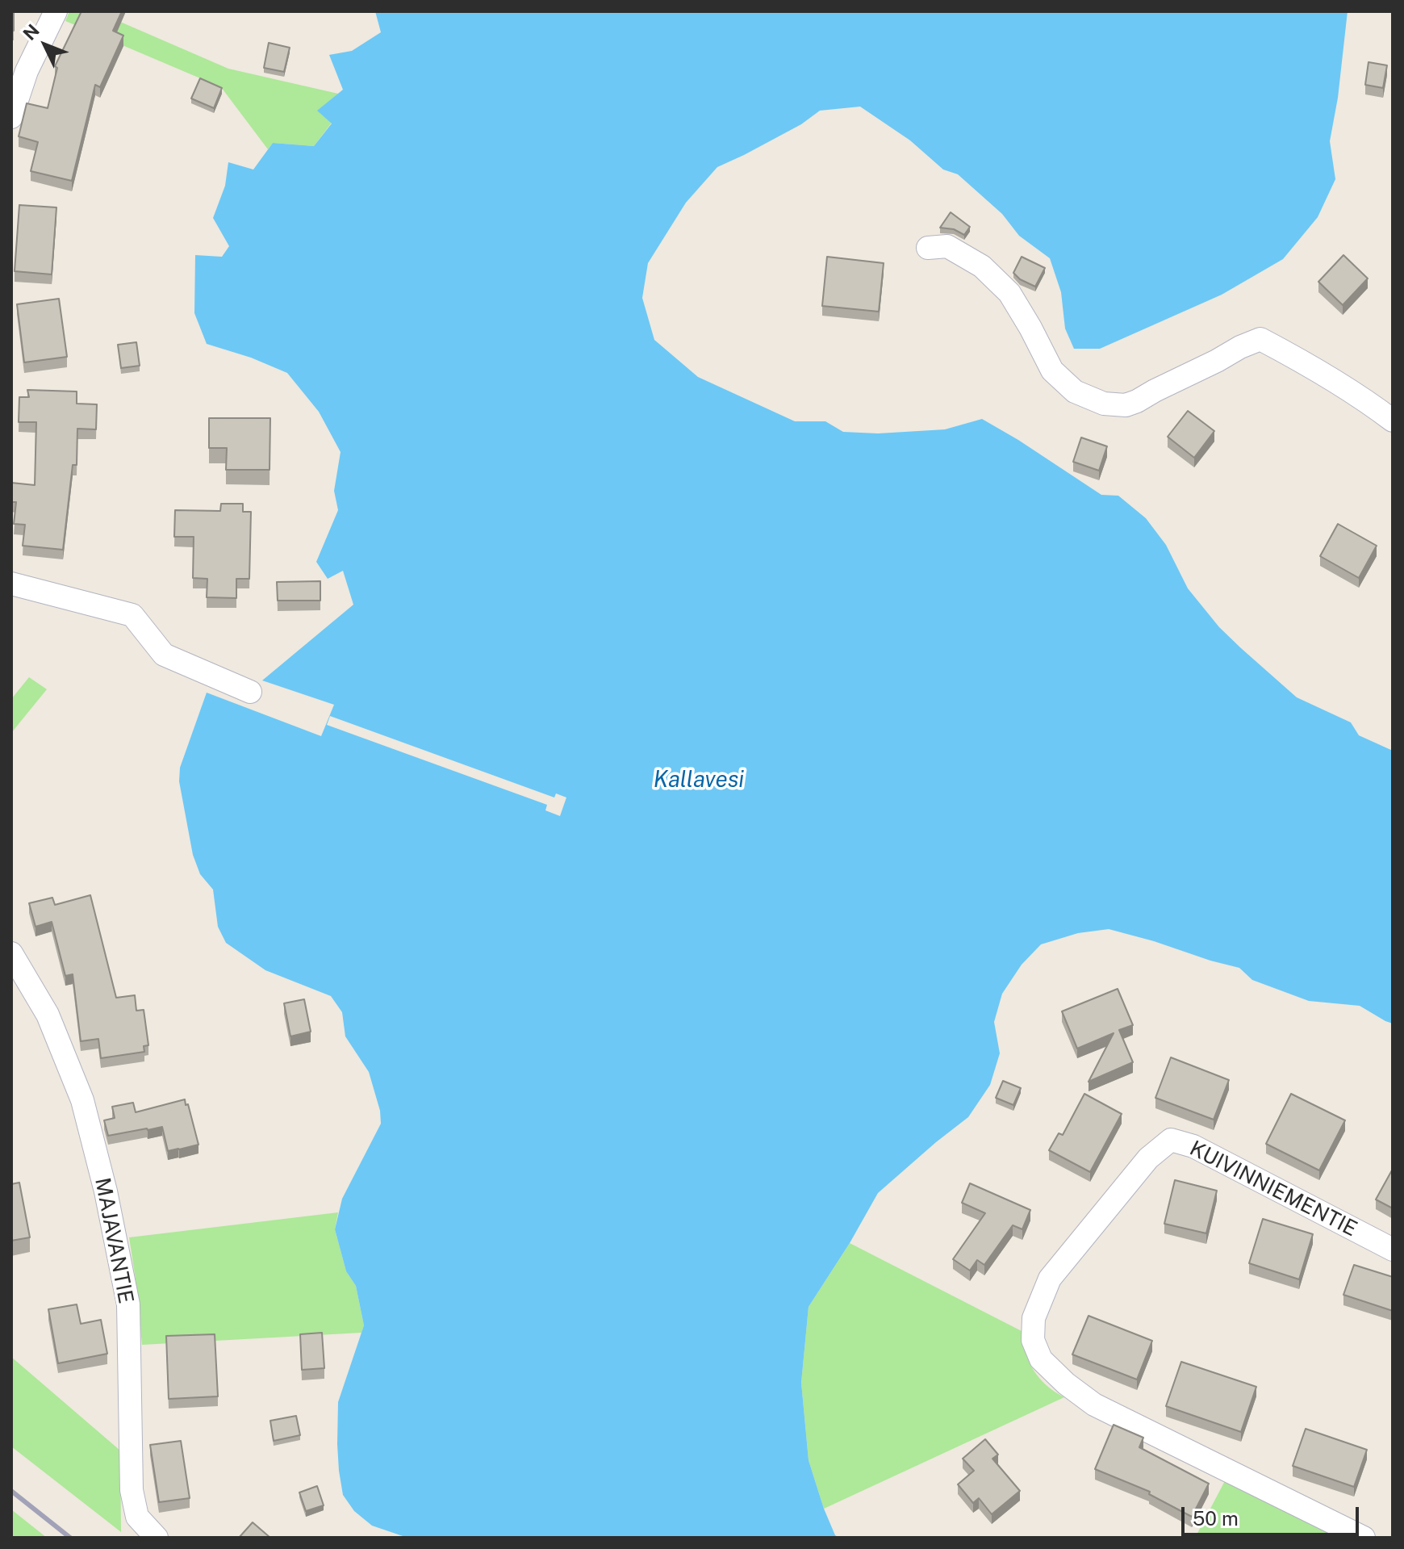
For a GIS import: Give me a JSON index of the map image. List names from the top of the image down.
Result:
{
  "streets": {
    "street": ["KUIVINNIEMENTIE", "MAJAVANTIE"]
  },
  "water": ["Kallavesi"],
  "scale_bar": "50 m",
  "north": "top left"
}
